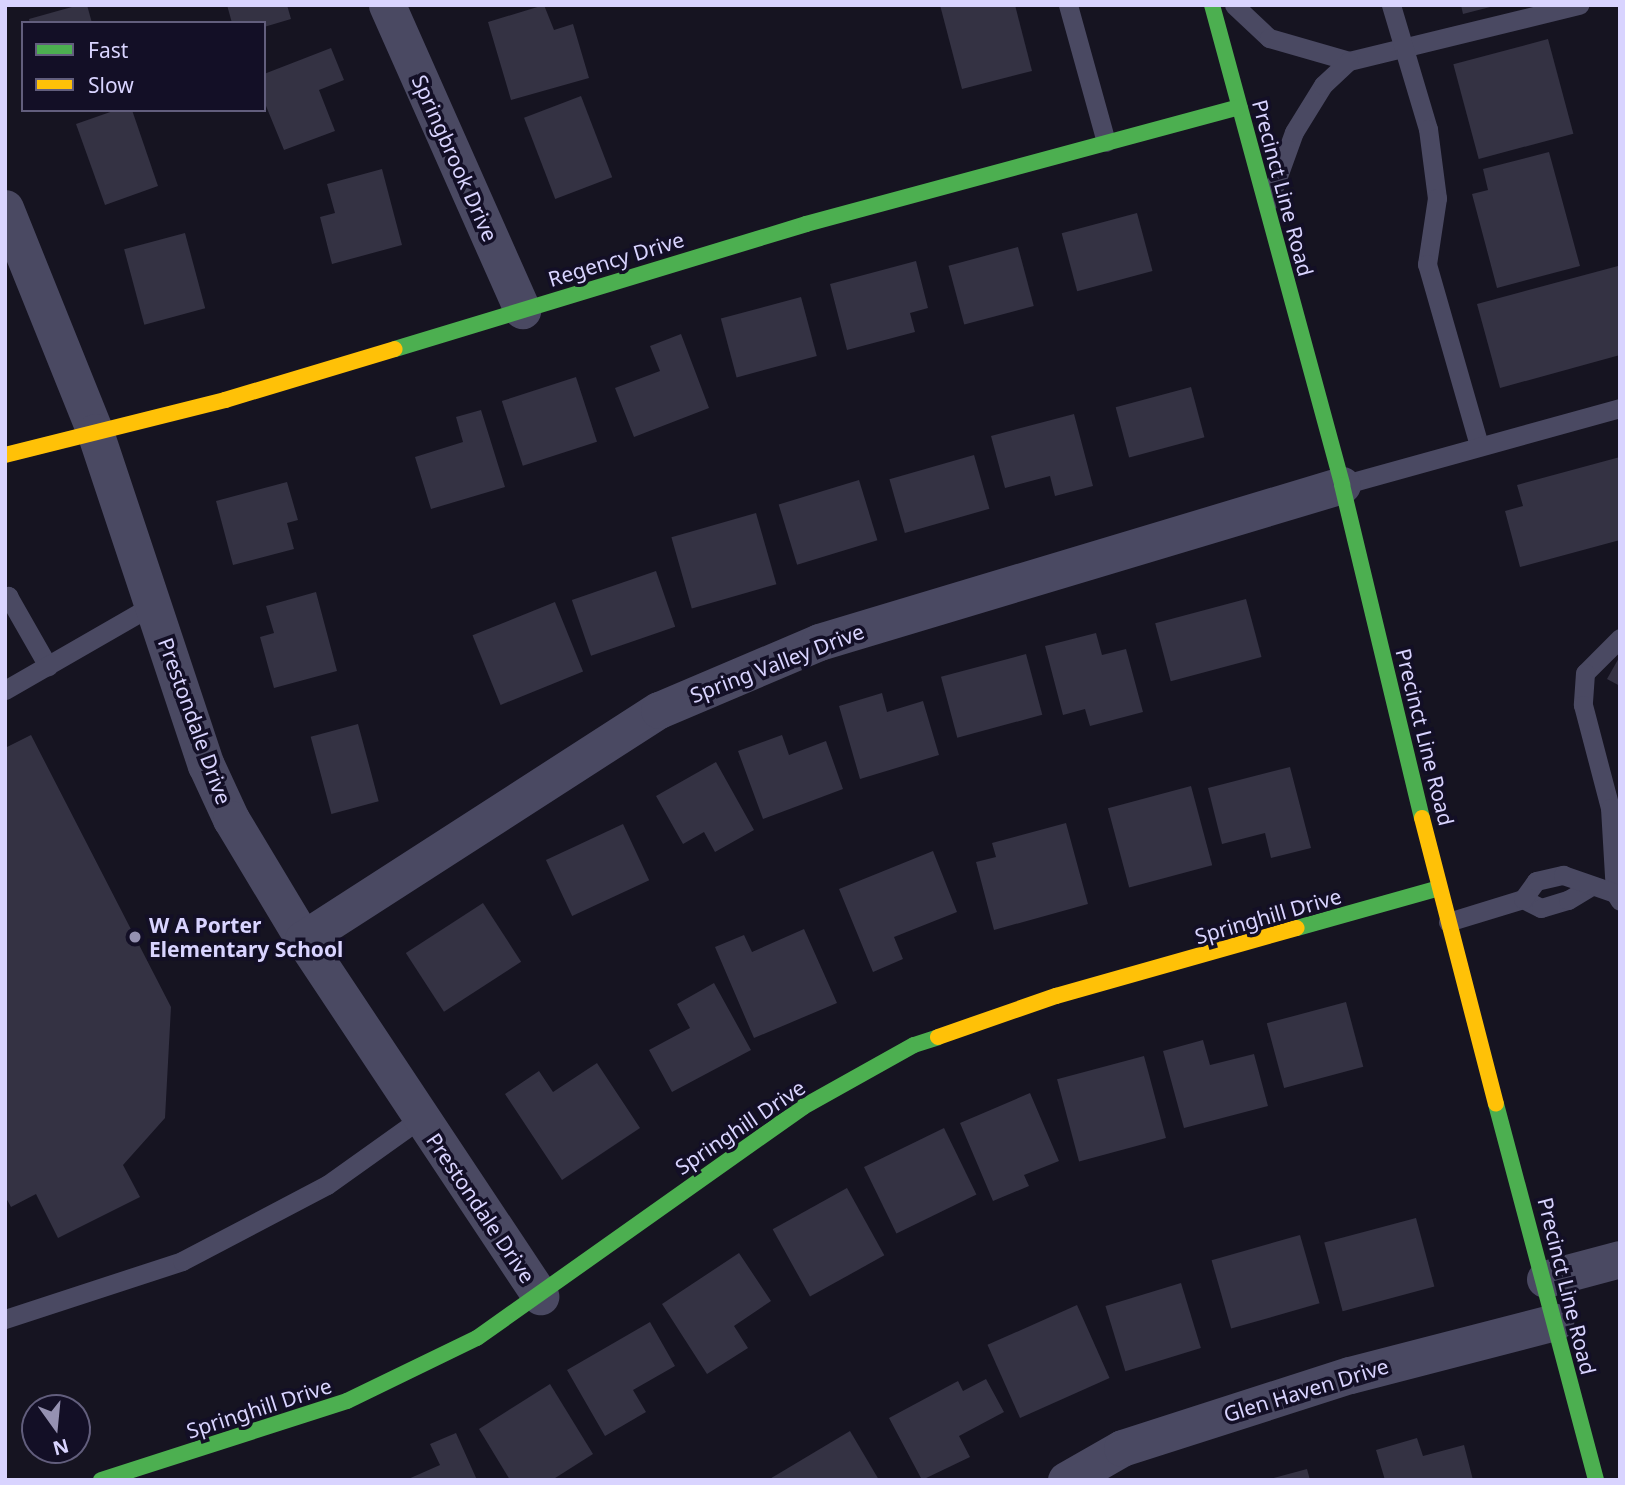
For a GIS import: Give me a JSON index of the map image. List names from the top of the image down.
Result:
{
  "streets": {
    "street": [
      "Springbrook Drive",
      "Precinct Line Road",
      "Regency Drive",
      "Spring Valley Drive",
      "Prestondale Drive",
      "Springhill Drive",
      "Glen Haven Drive"
    ]
  },
  "crossings": [
    ["Springbrook Drive", "Regency Drive"],
    ["Precinct Line Road", "Regency Drive"],
    ["Precinct Line Road", "Spring Valley Drive"],
    ["Precinct Line Road", "Springhill Drive"],
    ["Precinct Line Road", "Glen Haven Drive"],
    ["Regency Drive", "Prestondale Drive"],
    ["Spring Valley Drive", "Prestondale Drive"],
    ["Prestondale Drive", "Springhill Drive"]
  ],
  "places": ["W A Porter Elementary School"],
  "legend": ["Fast", "Slow"],
  "north": "bottom"
}
